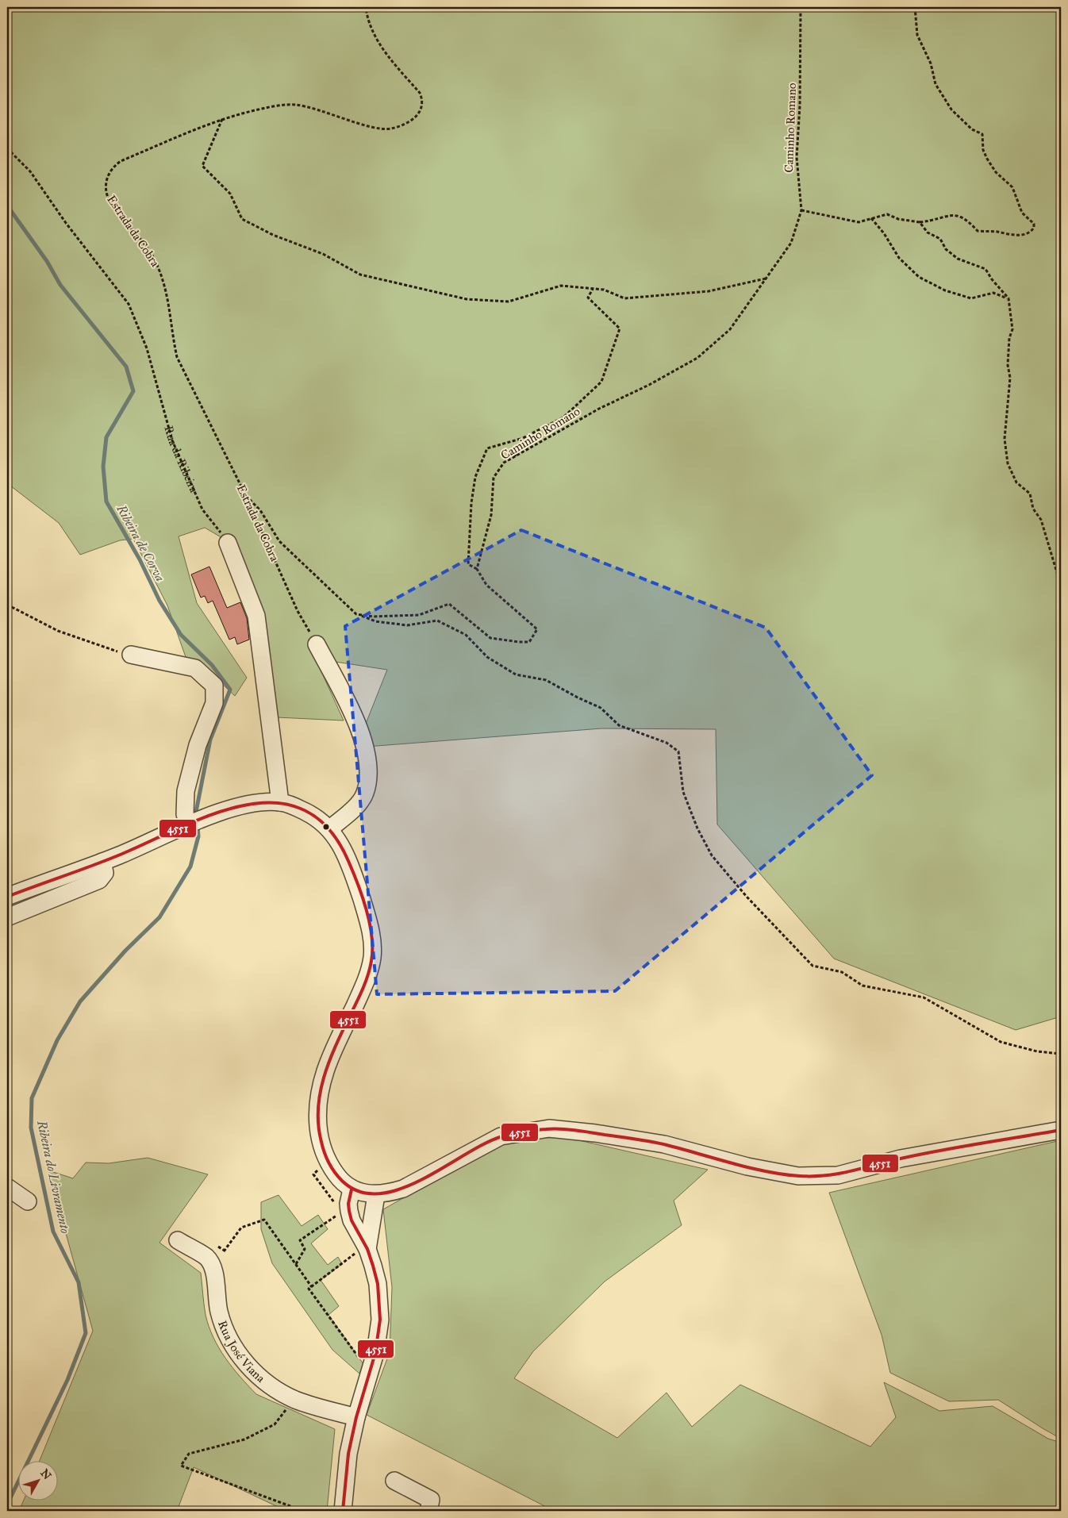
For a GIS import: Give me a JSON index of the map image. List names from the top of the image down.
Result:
{
  "streets": {
    "street": ["Rua José Viana"],
    "path": ["Caminho Romano", "Estrada da Cobra", "Rua da Ribeira"]
  },
  "water": ["Ribeira de Corva", "Ribeira do Livramento"],
  "lines": ["transit line 4551"],
  "north": "top right"
}
